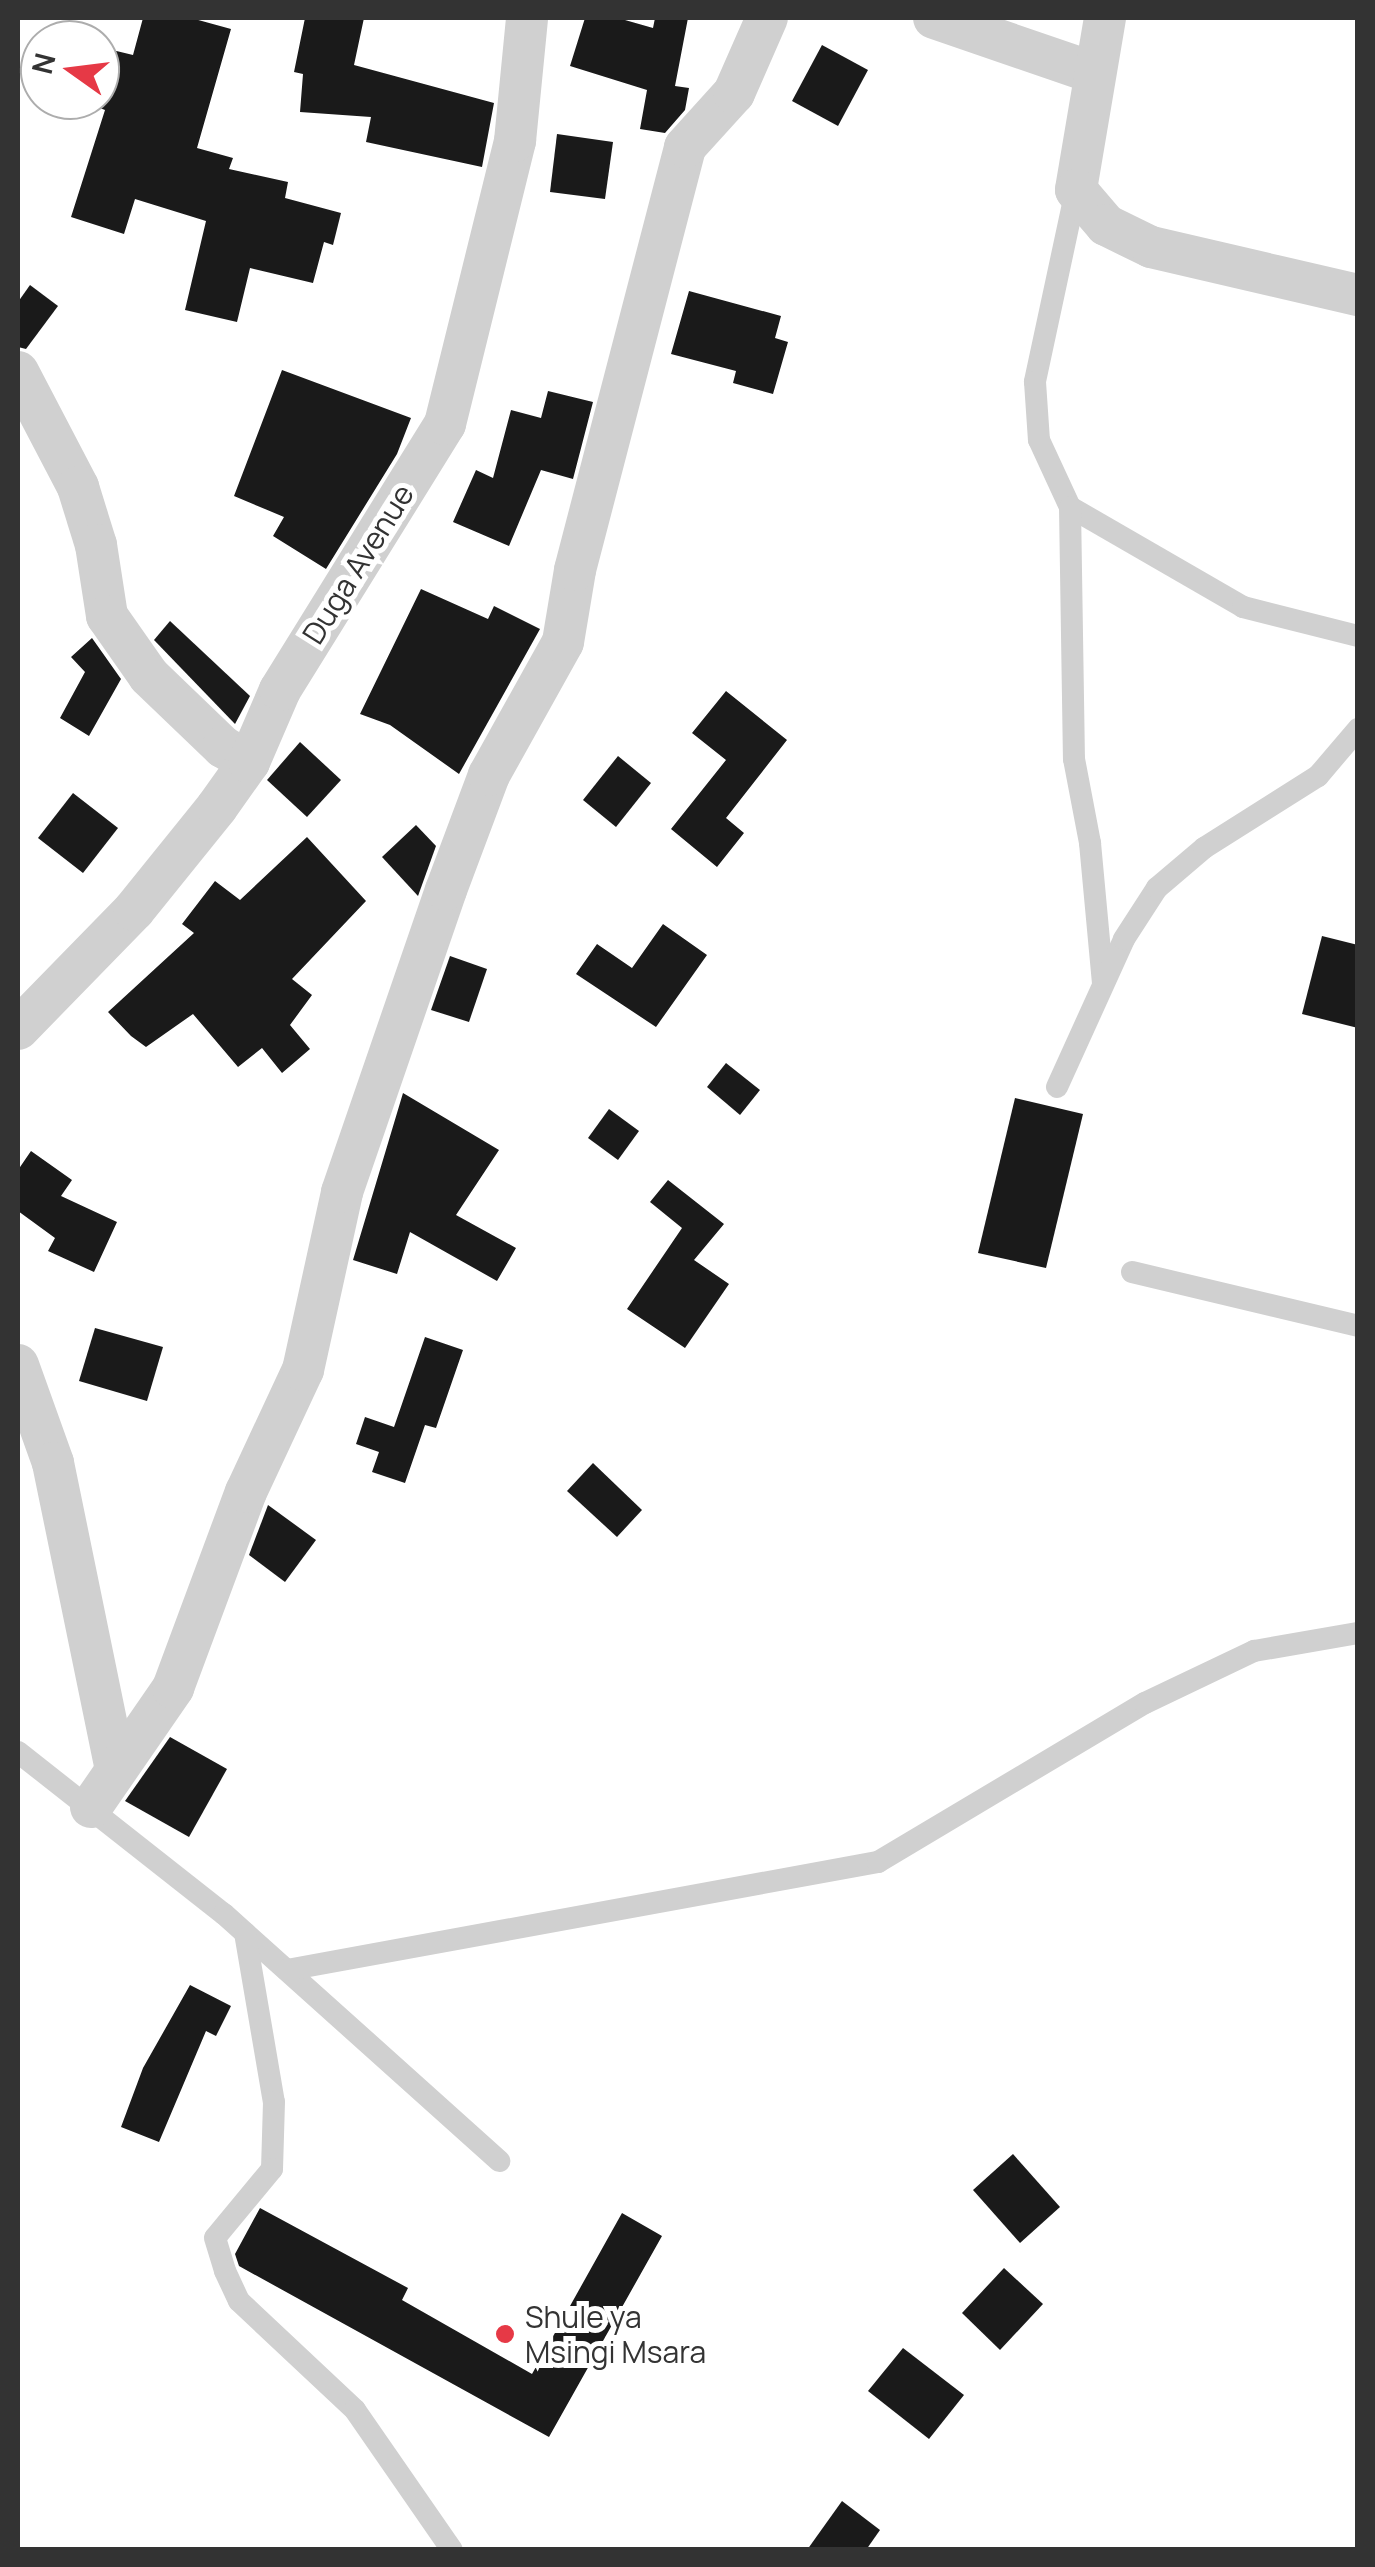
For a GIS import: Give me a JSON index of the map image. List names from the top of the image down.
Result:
{
  "streets": {
    "street": ["Duga Avenue"]
  },
  "places": ["Shule ya Msingi Msara"],
  "north": "left"
}
